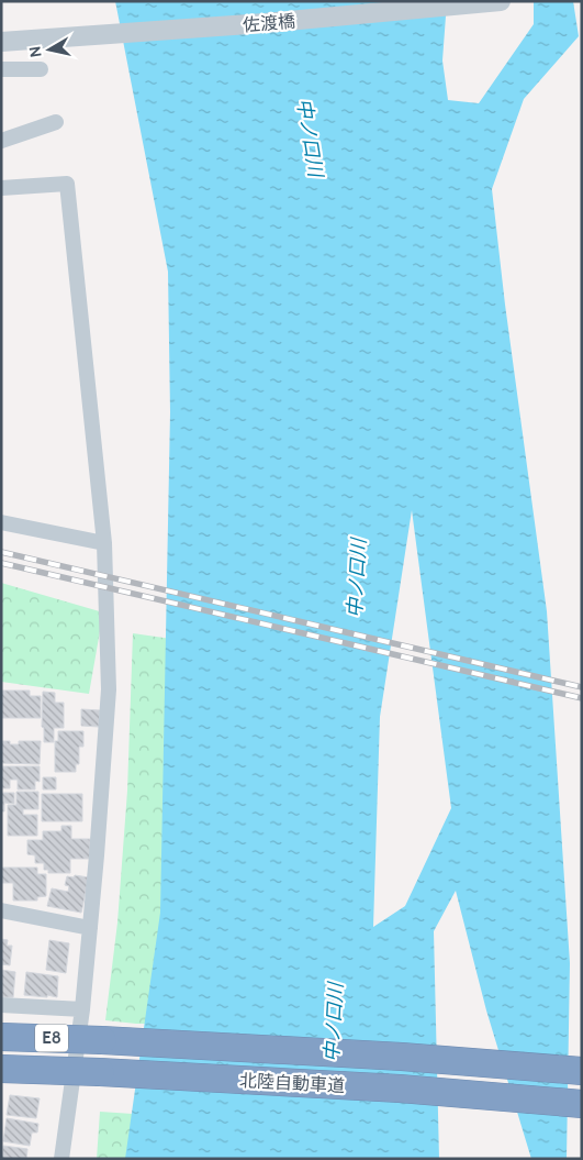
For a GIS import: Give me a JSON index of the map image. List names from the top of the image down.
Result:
{
  "streets": {
    "highway": ["E8", "北陸自動車道"],
    "street": ["佐渡橋"]
  },
  "water": ["中ノ口川"],
  "north": "left"
}
